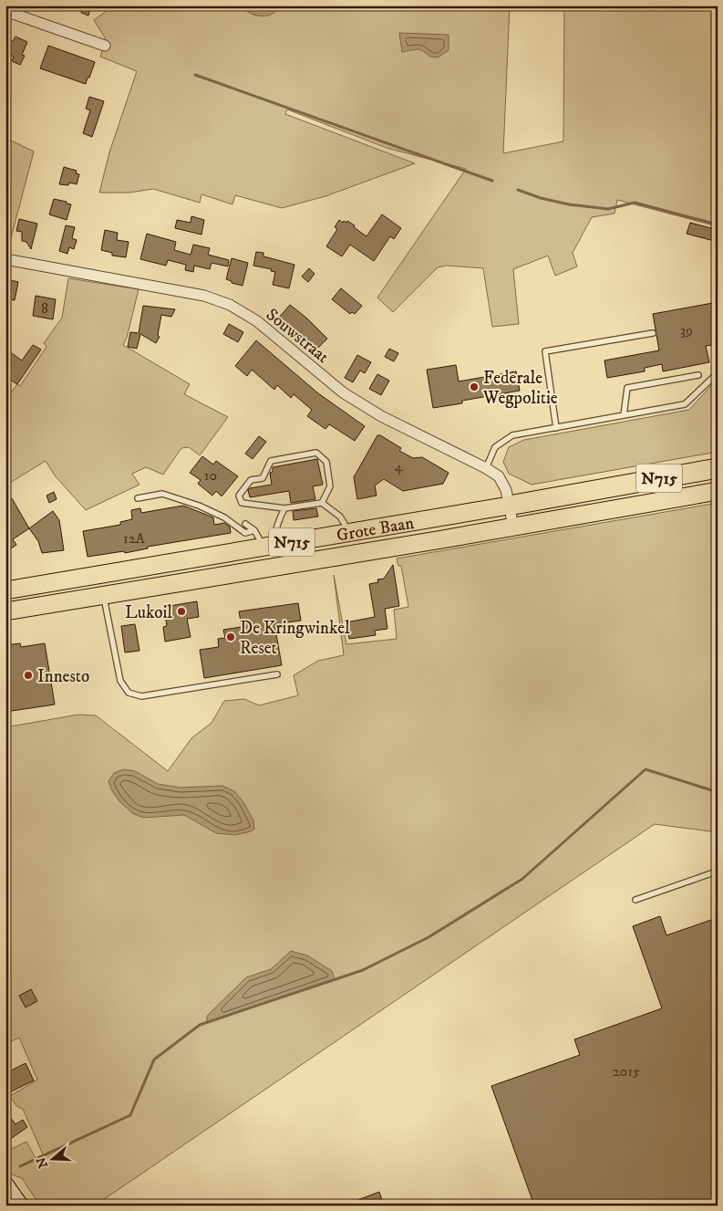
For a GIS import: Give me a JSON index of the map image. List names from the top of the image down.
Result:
{
  "streets": {
    "highway": ["N715", "Grote Baan"],
    "street": ["Souwstraat"]
  },
  "crossings": [
    ["Souwstraat", "Grote Baan"]
  ],
  "places": [
    "Federale Wegpolitie",
    "Lukoil",
    "De Kringwinkel Reset",
    "Innesto"
  ],
  "house_numbers": [
    "8",
    "39",
    "4",
    "10",
    "12A",
    "2015"
  ],
  "north": "left"
}
